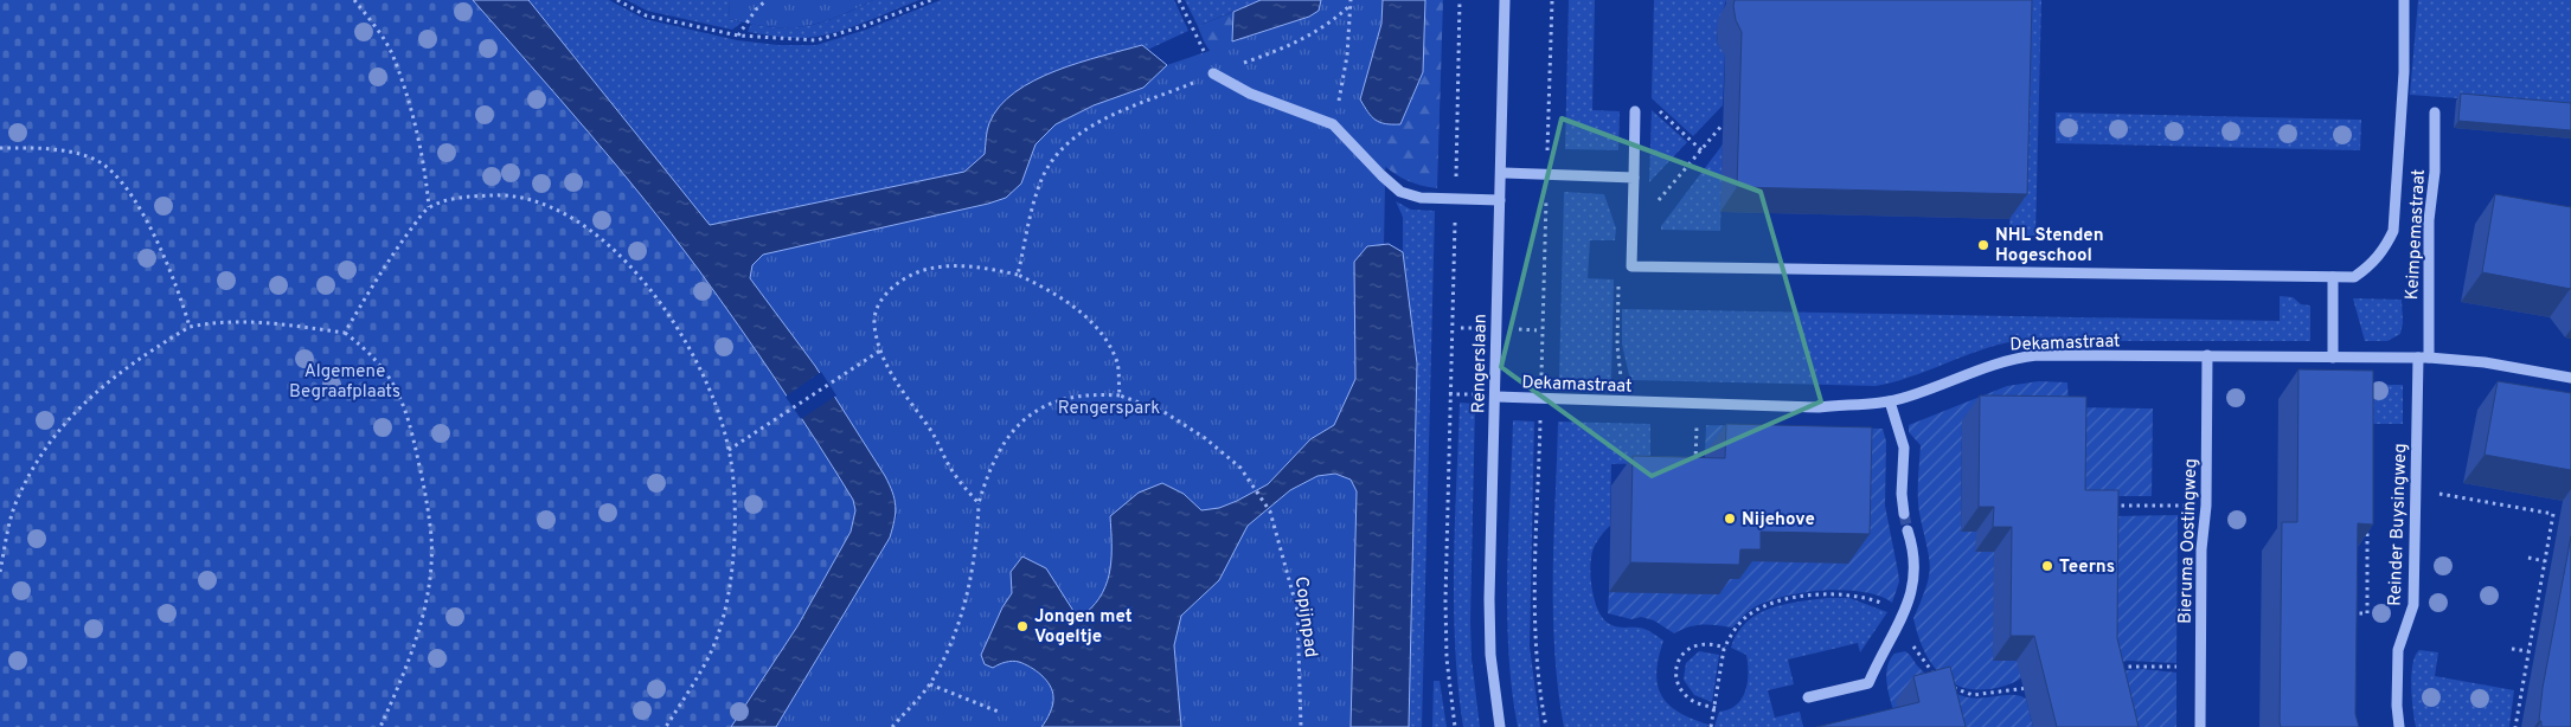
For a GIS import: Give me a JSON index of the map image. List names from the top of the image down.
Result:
{
  "streets": {
    "street": [
      "Keimpemastraat",
      "Dekamastraat",
      "Rengerslaan",
      "Reinder Buysingweg",
      "Bieruma Oostingweg"
    ],
    "path": ["Copijnpad"]
  },
  "crossings": [
    ["Keimpemastraat", "Dekamastraat"],
    ["Keimpemastraat", "Reinder Buysingweg"],
    ["Dekamastraat", "Rengerslaan"],
    ["Dekamastraat", "Reinder Buysingweg"],
    ["Dekamastraat", "Bieruma Oostingweg"]
  ],
  "parks": ["Algemene Begraafplaats", "Rengerspark"],
  "places": [
    "NHL Stenden Hogeschool",
    "Nijehove",
    "Teerns",
    "Jongen met Vogeltje"
  ]
}
